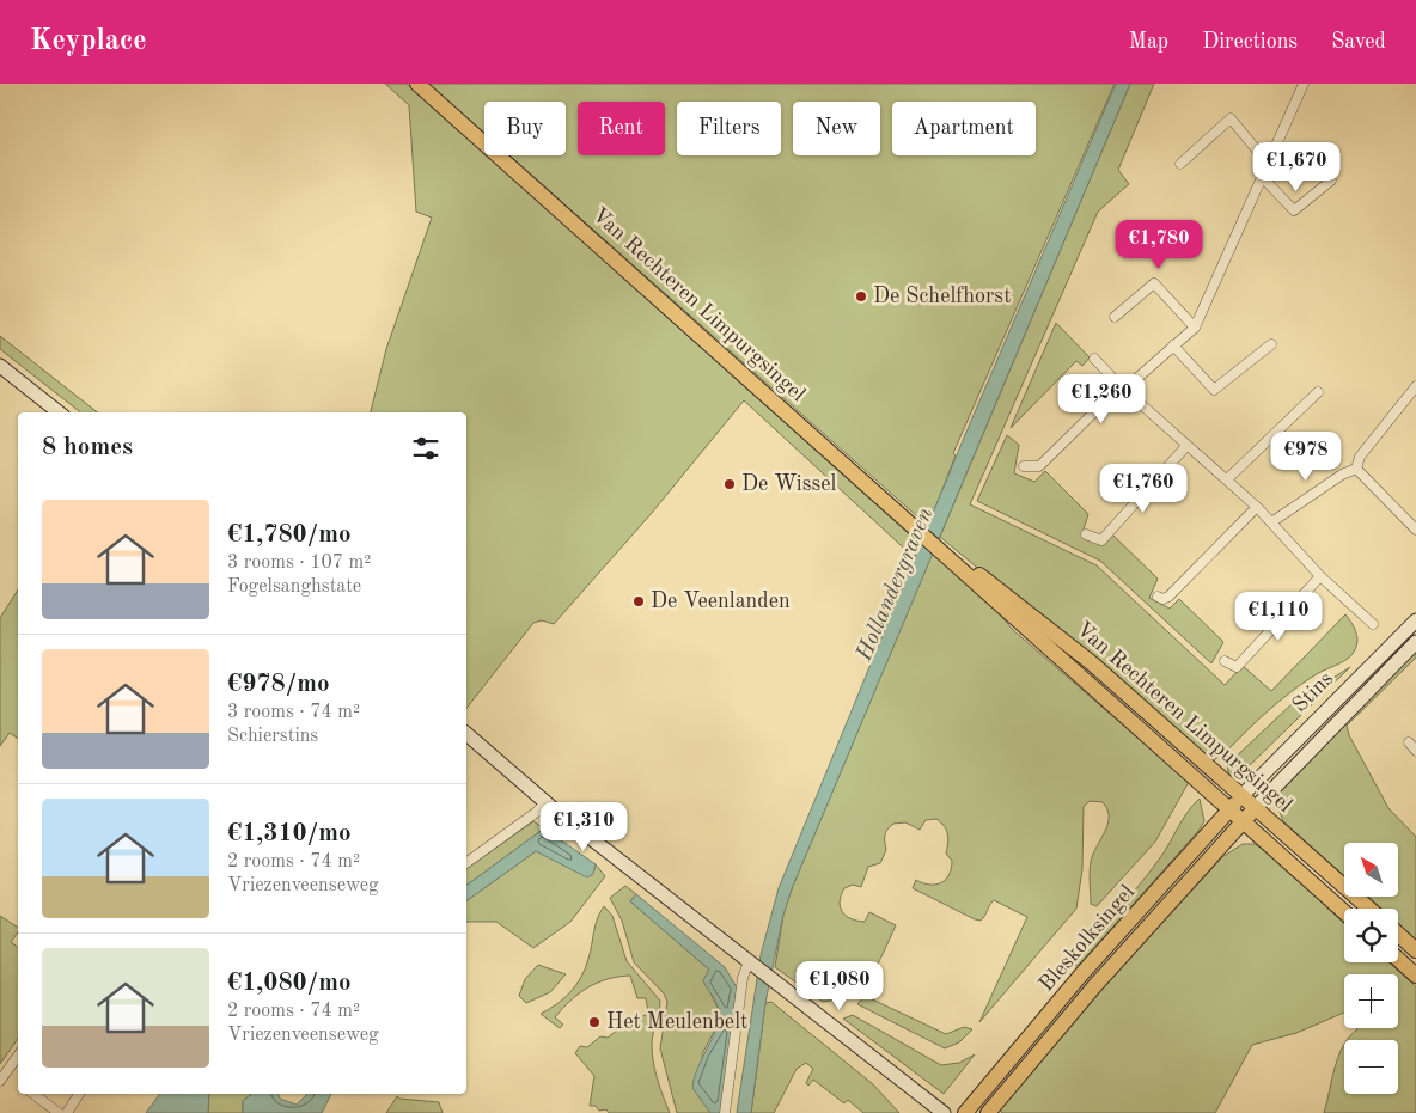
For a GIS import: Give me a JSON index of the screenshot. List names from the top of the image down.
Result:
{
  "streets": {
    "main road": ["Van Rechteren Limpurgsingel", "Bleskolksingel"],
    "street": ["Stins"]
  },
  "crossings": [
    ["Van Rechteren Limpurgsingel", "Stins"],
    ["Van Rechteren Limpurgsingel", "Bleskolksingel"],
    ["Stins", "Bleskolksingel"]
  ],
  "water": ["Hollandergraven"],
  "places": [
    "De Schelfhorst",
    "De Wissel",
    "De Veenlanden",
    "Het Meulenbelt"
  ],
  "north": "top left",
  "page": {
    "header": "Keyplace",
    "nav": ["Map", "Directions", "Saved"],
    "chip": [
      "Buy",
      "Rent",
      "Filters",
      "New",
      "Apartment"
    ],
    "price": [
      "€1,670",
      "€1,780",
      "€1,260",
      "€978",
      "€1,760",
      "€1,110",
      "€1,310",
      "€1,080"
    ],
    "heading": "8 homes",
    "list": [
      {
        "name": "€1,780/mo",
        "note": "3 rooms · 107 m² · Fogelsanghstate"
      },
      {
        "name": "€978/mo",
        "note": "3 rooms · 74 m² · Schierstins"
      },
      {
        "name": "€1,310/mo",
        "note": "2 rooms · 74 m² · Vriezenveenseweg"
      },
      {
        "name": "€1,080/mo",
        "note": "2 rooms · 74 m² · Vriezenveenseweg"
      }
    ],
    "map_buttons": ["+", "−"]
  }
}
